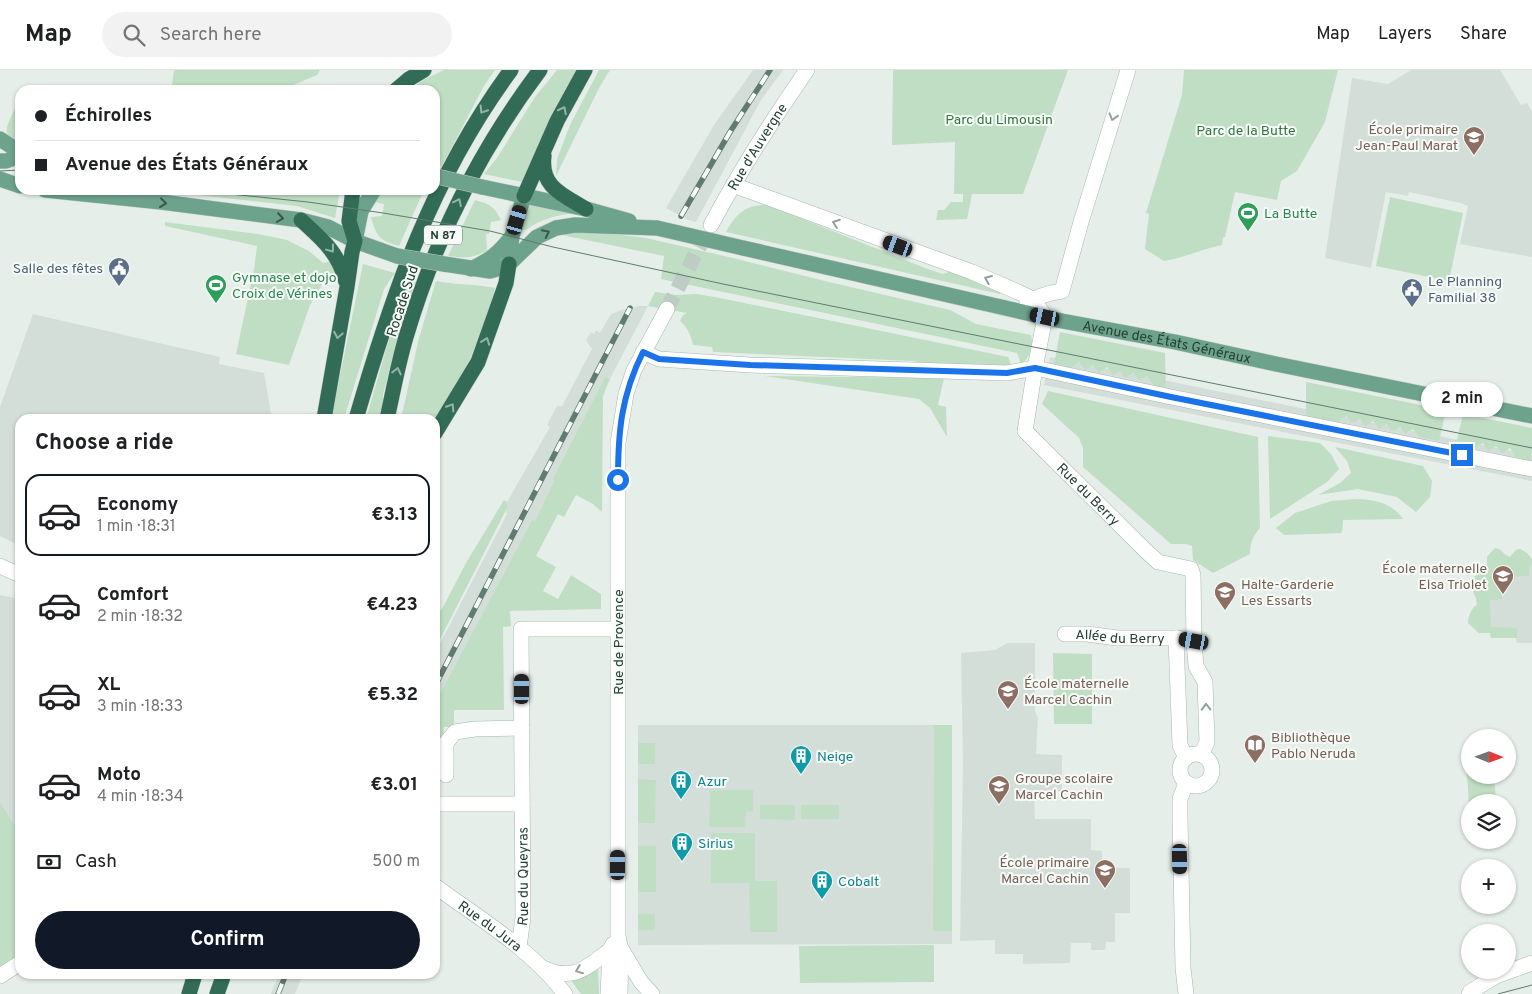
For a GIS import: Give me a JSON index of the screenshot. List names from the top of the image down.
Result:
{
  "streets": {
    "highway": ["N 87", "Rocade Sud"],
    "main road": ["Avenue des États Généraux"],
    "street": [
      "Rue d'Auvergne",
      "Rue du Berry",
      "Allée du Berry",
      "Rue de Provence",
      "Rue du Queyras",
      "Rue du Jura"
    ]
  },
  "crossings": [
    ["Avenue des États Généraux", "Rue du Berry"],
    ["Rue du Berry", "Allée du Berry"],
    ["Rue de Provence", "Rue du Queyras"],
    ["Rue de Provence", "Rue du Jura"],
    ["Rue du Queyras", "Rue du Jura"]
  ],
  "parks": ["Parc du Limousin", "Parc de la Butte"],
  "places": {
    "school or university": [
      "École primaire Jean-Paul Marat",
      "École maternelle Elsa Triolet",
      "Halte-Garderie Les Essarts",
      "École maternelle Marcel Cachin",
      "Groupe scolaire Marcel Cachin",
      "École primaire Marcel Cachin"
    ],
    "sports": ["La Butte", "Gymnase et dojo Croix de Vérines"],
    "public building": ["Salle des fêtes", "Le Planning Familial 38"],
    "library": ["Bibliothèque Pablo Neruda"],
    "building": [
      "Neige",
      "Azur",
      "Sirius",
      "Cobalt"
    ]
  },
  "north": "right",
  "page": {
    "header": "Map",
    "search": "Search here",
    "nav": ["Map", "Layers", "Share"],
    "banner": ["Échirolles", "Avenue des États Généraux"],
    "bubble": "2 min",
    "heading": "Choose a ride",
    "list": [
      {
        "name": "Economy",
        "note": "1 min · 18:31",
        "value": "€3.13"
      },
      {
        "name": "Comfort",
        "note": "2 min · 18:32",
        "value": "€4.23"
      },
      {
        "name": "XL",
        "note": "3 min · 18:33",
        "value": "€5.32"
      },
      {
        "name": "Moto",
        "note": "4 min · 18:34",
        "value": "€3.01"
      }
    ],
    "map_buttons": ["+", "−"],
    "pay": ["Cash", "500 m"],
    "buttons": "Confirm"
  }
}
